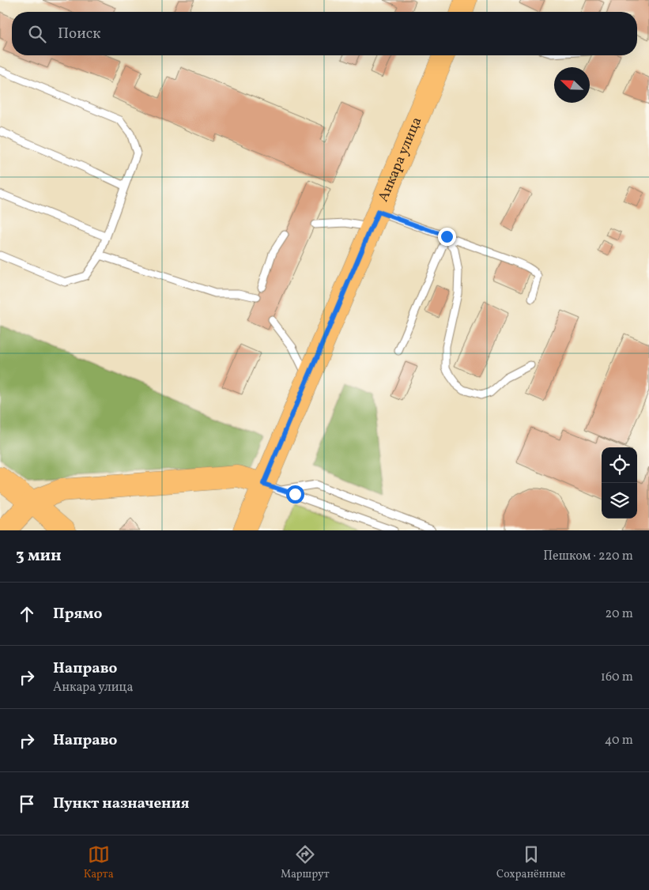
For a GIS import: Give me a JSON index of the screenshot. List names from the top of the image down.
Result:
{
  "streets": {
    "main road": ["Анкара улица"]
  },
  "north": "top left",
  "page": {
    "search": "Поиск",
    "heading": ["3 мин", "Пешком · 220 m"],
    "list": [
      ["Прямо", "20 m"],
      ["Направо", "Анкара улица", "160 m"],
      ["Направо", "40 m"],
      "Пункт назначения"
    ],
    "nav": ["Карта", "Маршрут", "Сохранённые"]
  }
}
